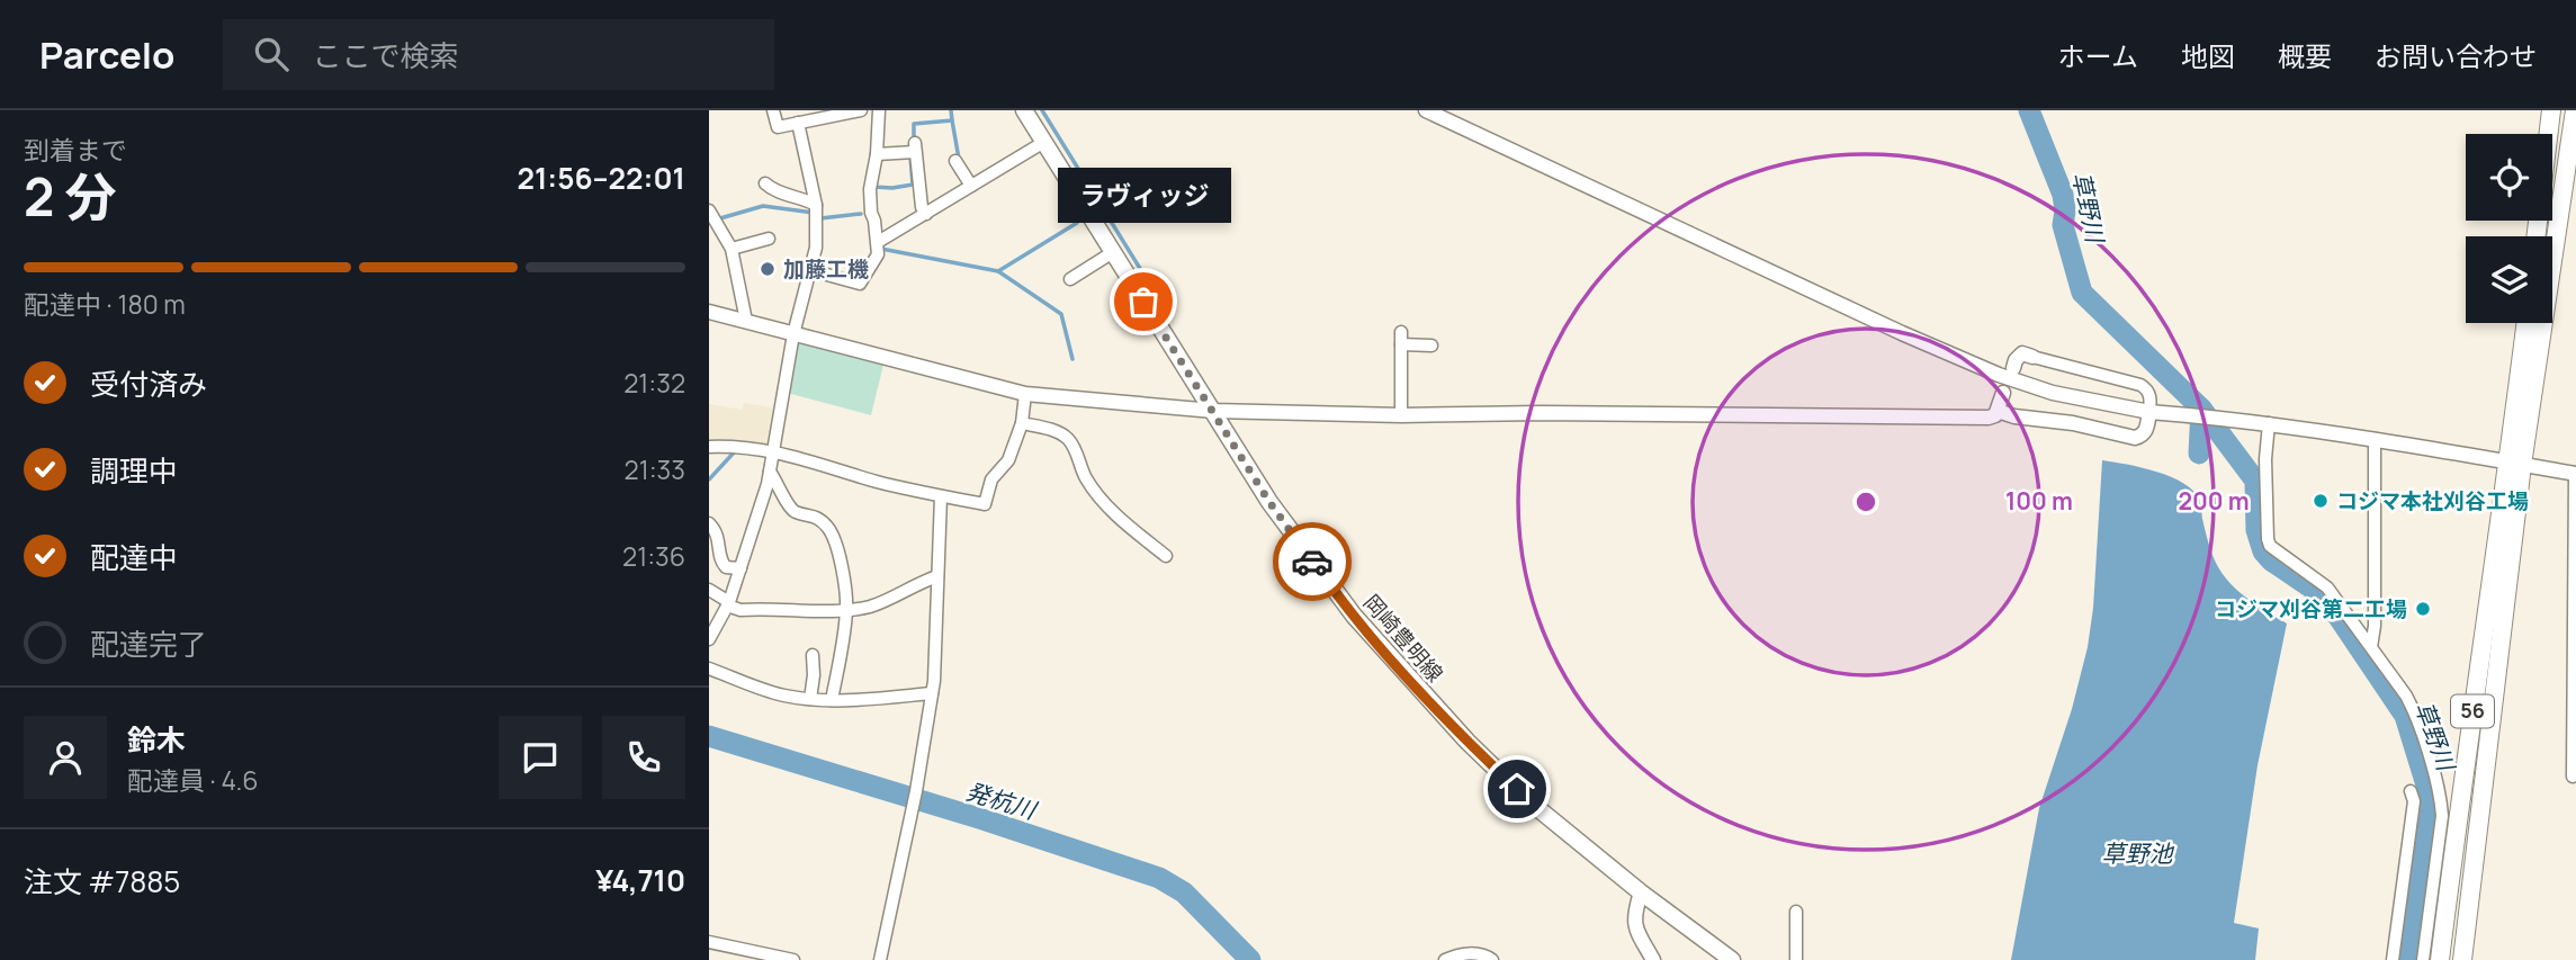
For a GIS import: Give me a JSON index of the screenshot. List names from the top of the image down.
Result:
{
  "streets": {
    "main road": ["岡崎豊明線", "56"]
  },
  "water": ["草野川", "発杭川", "草野池"],
  "places": [
    "加藤工機",
    "ラヴィッジ",
    "コジマ本社刈谷工場",
    "コジマ刈谷第二工場"
  ],
  "page": {
    "header": "Parcelo",
    "search": "ここで検索",
    "nav": [
      "ホーム",
      "地図",
      "概要",
      "お問い合わせ"
    ],
    "heading": ["2 分", "到着まで", "21:56–22:01"],
    "panel": [
      "鈴木",
      "配達員 · 4.6",
      "注文 #7885",
      "¥4,710"
    ],
    "bubble": "ラヴィッジ",
    "bar": "配達中 · 180 m",
    "list": [
      ["受付済み", "21:32"],
      ["調理中", "21:33"],
      ["配達中", "21:36"],
      "配達完了"
    ]
  },
  "rings": ["100 m", "200 m"]
}
